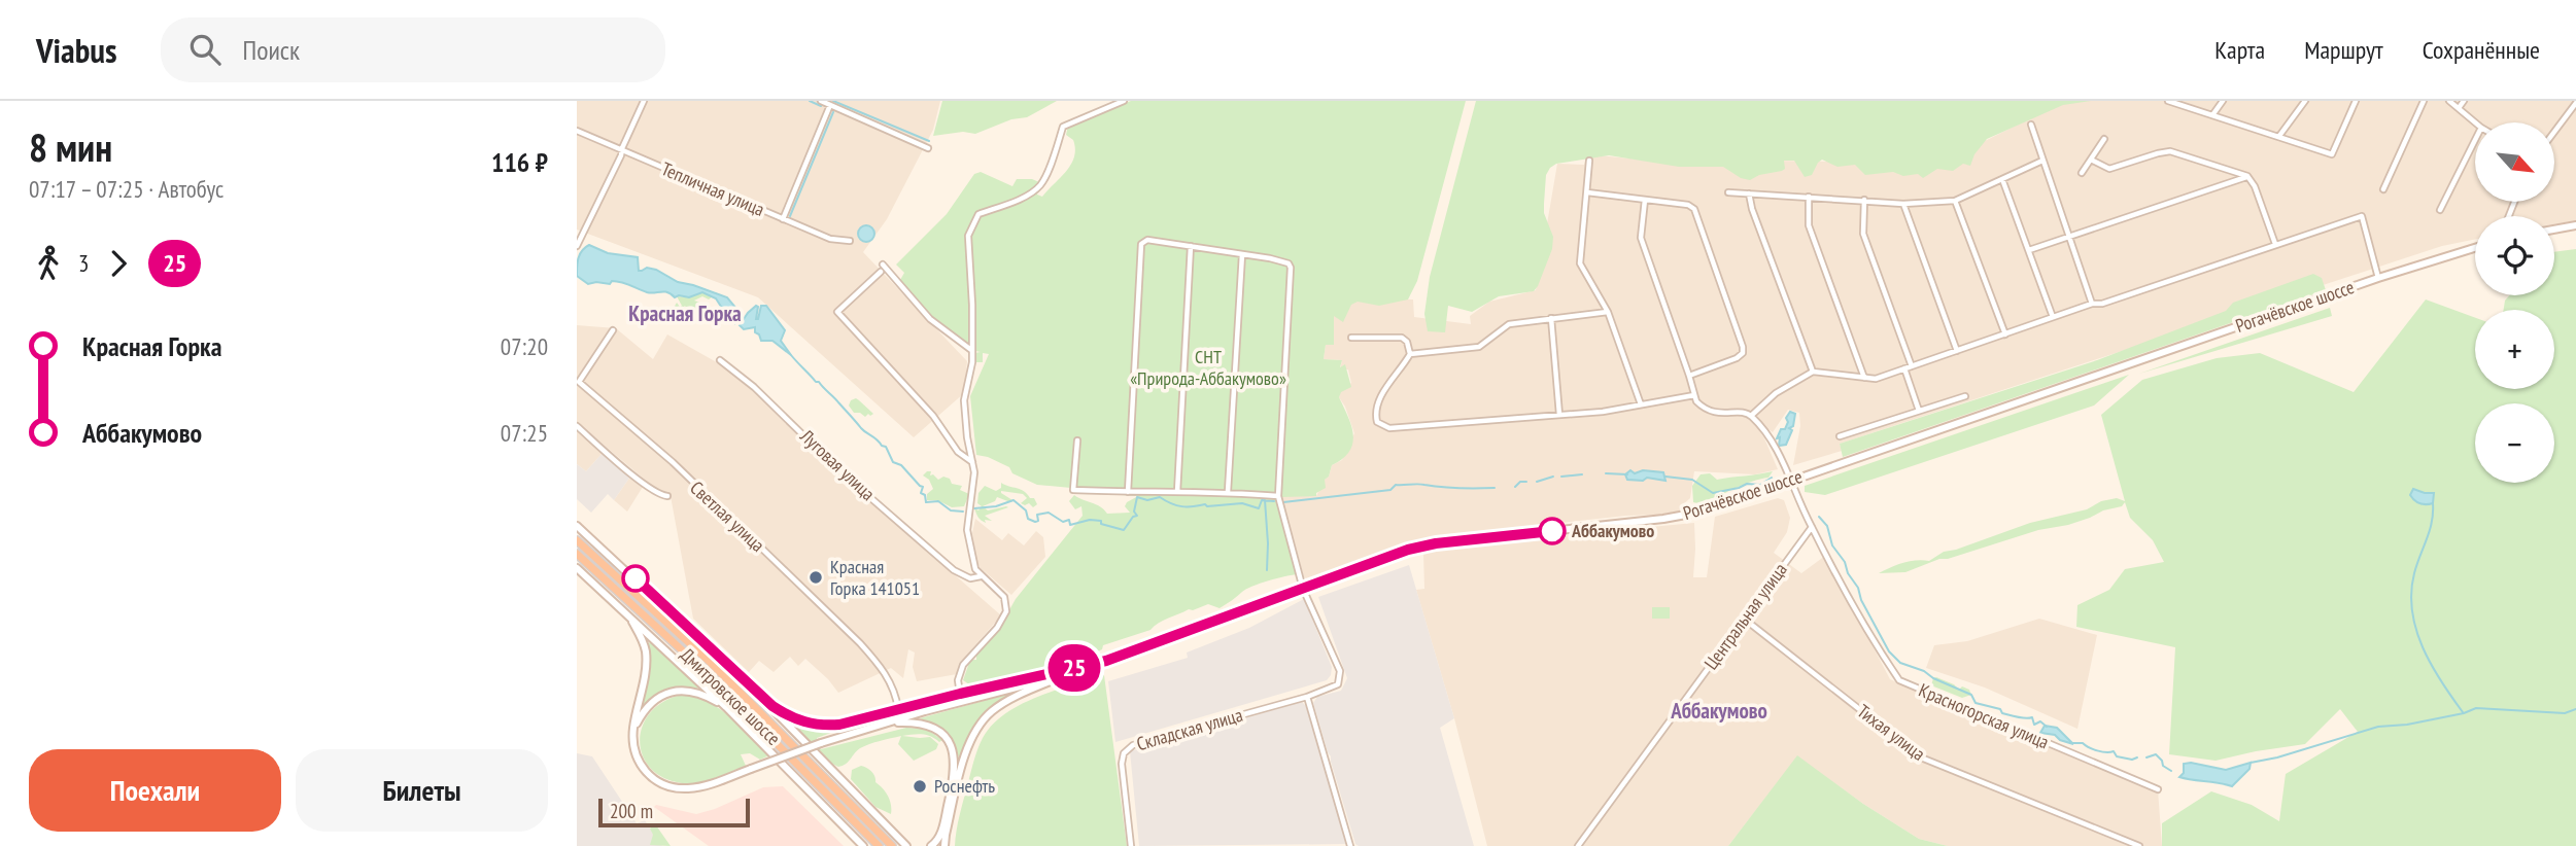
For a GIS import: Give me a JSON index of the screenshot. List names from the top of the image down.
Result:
{
  "streets": {
    "highway": ["Дмитровское шоссе"],
    "main road": ["Рогачёвское шоссе"],
    "street": [
      "Тепличная улица",
      "Луговая улица",
      "Светлая улица",
      "Центральная улица",
      "Красногорская улица",
      "Складская улица",
      "Тихая улица"
    ]
  },
  "crossings": [
    ["Рогачёвское шоссе", "Светлая улица"],
    ["Рогачёвское шоссе", "Красногорская улица"],
    ["Рогачёвское шоссе", "Складская улица"],
    ["Центральная улица", "Красногорская улица"],
    ["Центральная улица", "Тихая улица"]
  ],
  "districts": ["Красная Горка", "Аббакумово"],
  "parks": ["СНТ «Природа-Аббакумово»"],
  "places": ["Аббакумово", "Красная Горка 141051", "Роснефть"],
  "lines": ["bus line 25"],
  "scale_bar": "200 m",
  "north": "bottom right",
  "page": {
    "header": "Viabus",
    "search": "Поиск",
    "nav": ["Карта", "Маршрут", "Сохранённые"],
    "heading": ["8 мин", "07:17 – 07:25 · Автобус", "116 ₽"],
    "on_map": "25",
    "map_buttons": ["+", "−"],
    "legs": ["3", "25"],
    "list": [
      {
        "name": "Красная Горка",
        "value": "07:20"
      },
      {
        "name": "Аббакумово",
        "value": "07:25"
      }
    ],
    "buttons": ["Поехали", "Билеты"],
    "scale": "200 m"
  }
}
